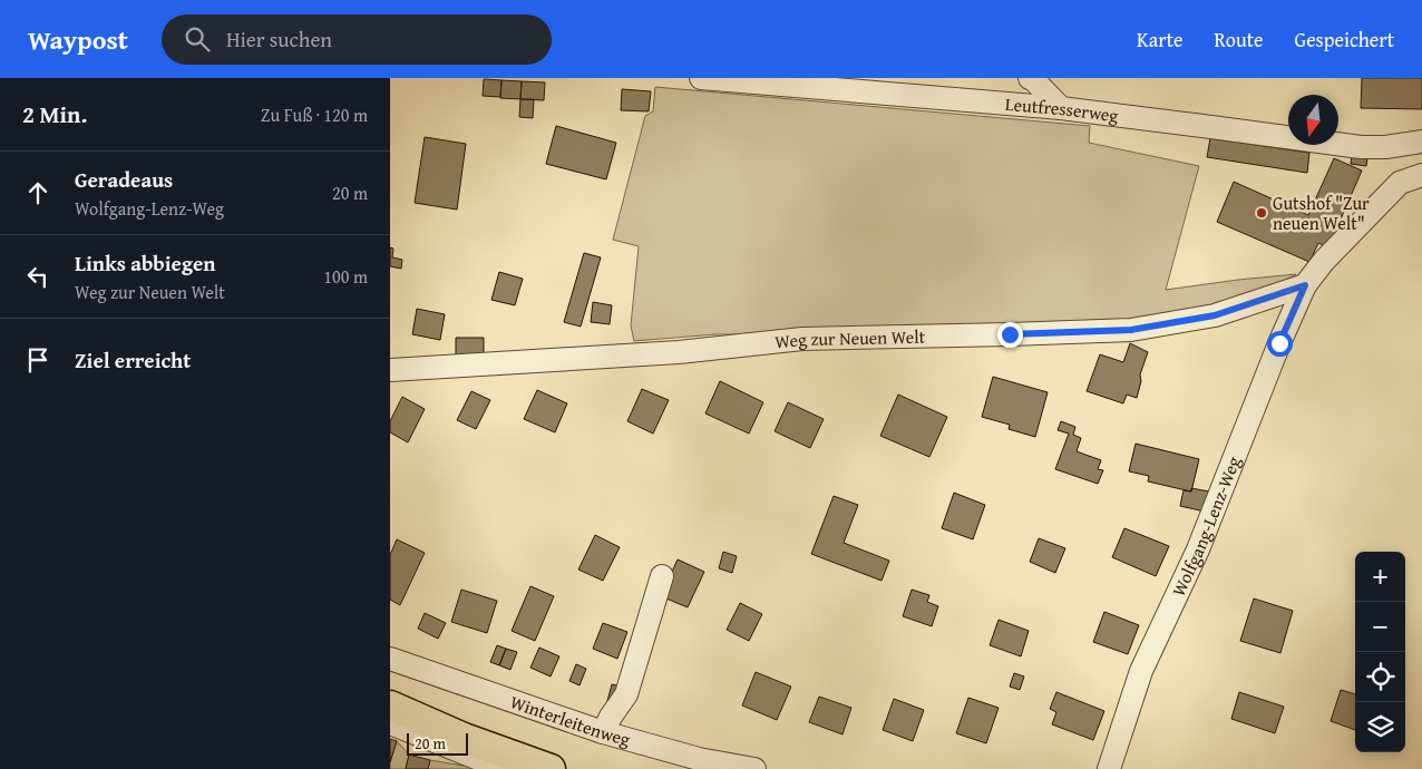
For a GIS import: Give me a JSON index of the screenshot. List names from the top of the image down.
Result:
{
  "streets": {
    "street": [
      "Leutfresserweg",
      "Weg zur Neuen Welt",
      "Wolfgang-Lenz-Weg",
      "Winterleitenweg"
    ]
  },
  "crossings": [
    ["Weg zur Neuen Welt", "Wolfgang-Lenz-Weg"]
  ],
  "places": ["Gutshof \"Zur neuen Welt\""],
  "scale_bar": "20 m",
  "north": "bottom",
  "page": {
    "header": "Waypost",
    "search": "Hier suchen",
    "nav": ["Karte", "Route", "Gespeichert"],
    "heading": ["2 Min.", "Zu Fuß · 120 m"],
    "list": [
      ["Geradeaus", "Wolfgang-Lenz-Weg", "20 m"],
      ["Links abbiegen", "Weg zur Neuen Welt", "100 m"],
      "Ziel erreicht"
    ],
    "map_buttons": ["+", "−"],
    "scale": "20 m"
  }
}
